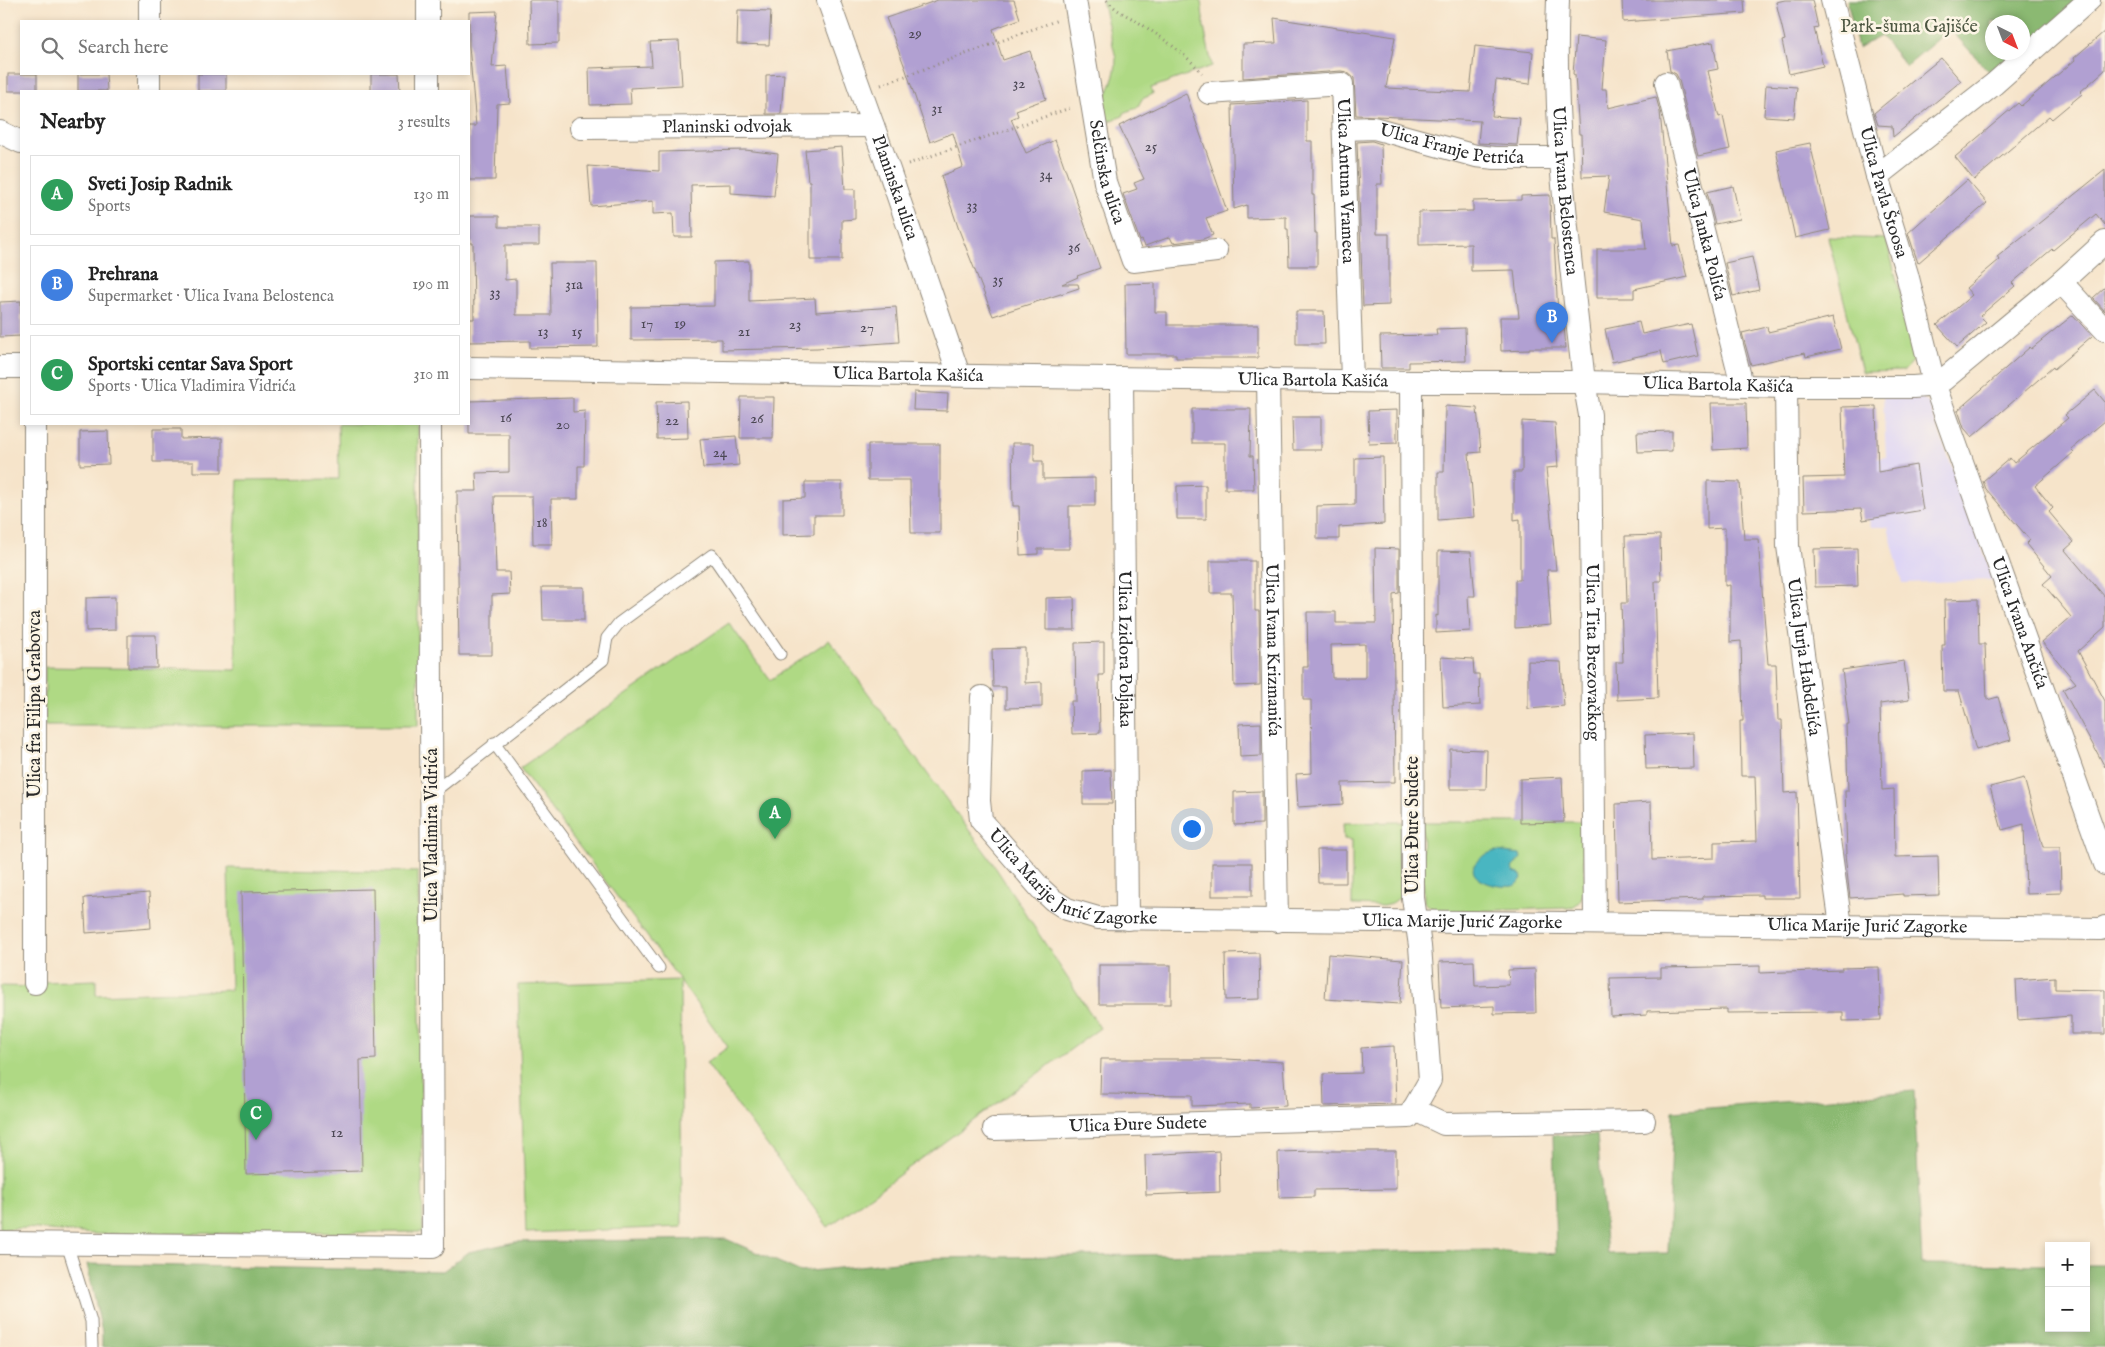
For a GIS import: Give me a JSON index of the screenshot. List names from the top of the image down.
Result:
{
  "streets": {
    "street": [
      "Planinski odvojak",
      "Ulica Franje Petrića",
      "Selčinska ulica",
      "Ulica Antuna Vrameca",
      "Planinska ulica",
      "Ulica Ivana Belostenca",
      "Ulica Pavla Štoosa",
      "Ulica Janka Polića",
      "Ulica Bartola Kašića",
      "Ulica Ivana Ančića",
      "Ulica Izidora Poljaka",
      "Ulica Ivana Krizmanića",
      "Ulica Tita Brezovačkog",
      "Ulica Jurja Habdelića",
      "Ulica fra Filipa Grabovca",
      "Ulica Đure Sudete",
      "Ulica Vladimira Vidrića",
      "Ulica Marije Jurić Zagorke"
    ]
  },
  "crossings": [
    ["Planinski odvojak", "Planinska ulica"],
    ["Ulica Franje Petrića", "Ulica Antuna Vrameca"],
    ["Ulica Franje Petrića", "Ulica Ivana Belostenca"],
    ["Ulica Antuna Vrameca", "Ulica Bartola Kašića"],
    ["Planinska ulica", "Ulica Bartola Kašića"],
    ["Ulica Ivana Belostenca", "Ulica Bartola Kašića"],
    ["Ulica Ivana Belostenca", "Ulica Tita Brezovačkog"],
    ["Ulica Pavla Štoosa", "Ulica Bartola Kašića"],
    ["Ulica Pavla Štoosa", "Ulica Ivana Ančića"],
    ["Ulica Janka Polića", "Ulica Bartola Kašića"],
    ["Ulica Bartola Kašića", "Ulica Ivana Ančića"],
    ["Ulica Bartola Kašića", "Ulica Izidora Poljaka"],
    ["Ulica Bartola Kašića", "Ulica Ivana Krizmanića"],
    ["Ulica Bartola Kašića", "Ulica Tita Brezovačkog"],
    ["Ulica Bartola Kašića", "Ulica Jurja Habdelića"],
    ["Ulica Bartola Kašića", "Ulica Đure Sudete"],
    ["Ulica Izidora Poljaka", "Ulica Marije Jurić Zagorke"],
    ["Ulica Ivana Krizmanića", "Ulica Marije Jurić Zagorke"],
    ["Ulica Tita Brezovačkog", "Ulica Marije Jurić Zagorke"],
    ["Ulica Jurja Habdelića", "Ulica Marije Jurić Zagorke"],
    ["Ulica Đure Sudete", "Ulica Marije Jurić Zagorke"]
  ],
  "parks": ["Park-šuma Gajišće"],
  "house_numbers": [
    "29",
    "32",
    "31",
    "25",
    "34",
    "33",
    "36",
    "35",
    "31a",
    "33",
    "17",
    "19",
    "23",
    "27",
    "13",
    "15",
    "21",
    "16",
    "26",
    "22",
    "20",
    "24",
    "18",
    "12"
  ],
  "north": "bottom right",
  "page": {
    "search": "Search here",
    "heading": ["Nearby", "3 results"],
    "list": [
      {
        "mark": "A",
        "name": "Sveti Josip Radnik",
        "note": "Sports",
        "value": "130 m"
      },
      {
        "mark": "B",
        "name": "Prehrana",
        "note": "Supermarket · Ulica Ivana Belostenca",
        "value": "190 m"
      },
      {
        "mark": "C",
        "name": "Sportski centar Sava Sport",
        "note": "Sports · Ulica Vladimira Vidrića",
        "value": "310 m"
      }
    ],
    "pins": ["B", "A", "C"],
    "map_buttons": ["+", "−"]
  }
}
